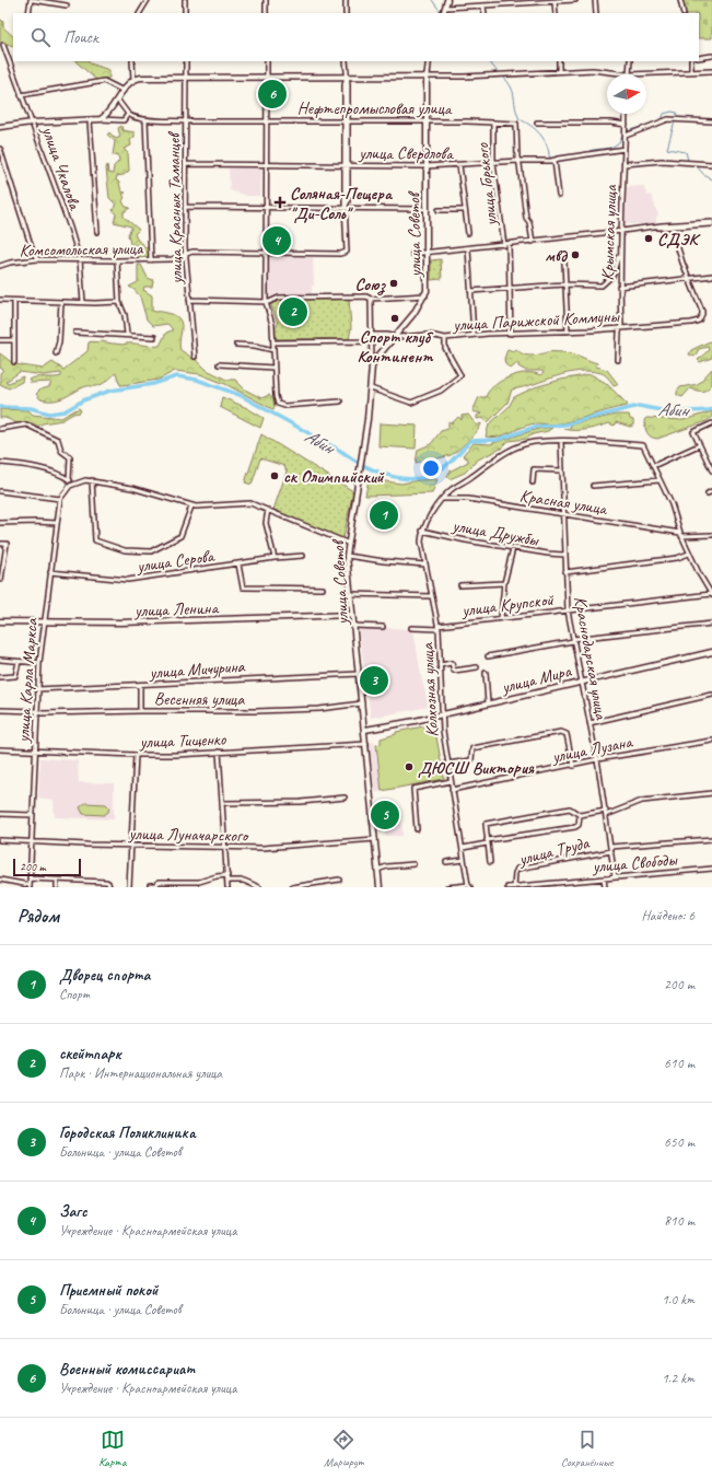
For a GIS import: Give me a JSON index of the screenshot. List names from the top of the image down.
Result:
{
  "streets": {
    "main road": ["улица Советов", "улица Ленина", "улица Мира"],
    "street": [
      "Нефтепромысловая улица",
      "улица Свердлова",
      "улица Чкалова",
      "улица Горького",
      "улица Красных Таманцев",
      "Крымская улица",
      "Комсомольская улица",
      "улица Парижской Коммуны",
      "Красная улица",
      "улица Дружбы",
      "улица Серова",
      "улица Крупской",
      "Краснодарская улица",
      "улица Мичурина",
      "улица Карла Маркса",
      "Колхозная улица",
      "Весенняя улица",
      "улица Тищенко",
      "улица Лузана",
      "улица Луначарского",
      "улица Труда",
      "улица Свободы"
    ]
  },
  "crossings": [
    ["Нефтепромысловая улица", "улица Свердлова"],
    ["Нефтепромысловая улица", "улица Горького"],
    ["Нефтепромысловая улица", "улица Красных Таманцев"],
    ["Нефтепромысловая улица", "улица Советов"],
    ["улица Свердлова", "улица Горького"],
    ["улица Свердлова", "улица Красных Таманцев"],
    ["улица Свердлова", "Крымская улица"],
    ["улица Свердлова", "улица Советов"],
    ["улица Чкалова", "Комсомольская улица"],
    ["улица Горького", "улица Парижской Коммуны"],
    ["улица Красных Таманцев", "Комсомольская улица"],
    ["Крымская улица", "улица Парижской Коммуны"],
    ["улица Советов", "улица Парижской Коммуны"],
    ["улица Советов", "улица Ленина"],
    ["улица Советов", "улица Мичурина"],
    ["улица Советов", "улица Мира"],
    ["улица Советов", "Весенняя улица"],
    ["улица Советов", "улица Тищенко"],
    ["улица Советов", "улица Луначарского"],
    ["Красная улица", "Краснодарская улица"],
    ["улица Дружбы", "Краснодарская улица"],
    ["улица Дружбы", "Колхозная улица"],
    ["улица Серова", "улица Карла Маркса"],
    ["улица Крупской", "Краснодарская улица"],
    ["улица Крупской", "Колхозная улица"],
    ["улица Ленина", "улица Карла Маркса"],
    ["Краснодарская улица", "улица Мира"],
    ["Краснодарская улица", "улица Лузана"],
    ["Краснодарская улица", "улица Труда"],
    ["Краснодарская улица", "улица Свободы"],
    ["улица Мичурина", "улица Карла Маркса"],
    ["улица Мира", "Колхозная улица"],
    ["улица Карла Маркса", "Весенняя улица"],
    ["улица Карла Маркса", "улица Тищенко"],
    ["улица Карла Маркса", "улица Луначарского"],
    ["Колхозная улица", "улица Лузана"],
    ["улица Труда", "улица Свободы"]
  ],
  "water": ["Абин"],
  "places": {
    "health": ["Соляная-Пещера \"Ди-Соль\""],
    "other": [
      "СДЭК",
      "мвд",
      "Союз",
      "Спорт клуб Континент",
      "ск Олимпийский",
      "ДЮСШ Виктория"
    ]
  },
  "scale_bar": "200 m",
  "north": "right",
  "page": {
    "search": "Поиск",
    "pins": [
      "6",
      "4",
      "2",
      "1",
      "3",
      "5"
    ],
    "scale": "200 m",
    "heading": ["Рядом", "Найдено: 6"],
    "list": [
      {
        "mark": "1",
        "name": "Дворец спорта",
        "note": "Спорт",
        "value": "200 m"
      },
      {
        "mark": "2",
        "name": "скейтпарк",
        "note": "Парк · Интернациональная улица",
        "value": "610 m"
      },
      {
        "mark": "3",
        "name": "Городская Поликлиника",
        "note": "Больница · улица Советов",
        "value": "650 m"
      },
      {
        "mark": "4",
        "name": "Загс",
        "note": "Учреждение · Красноармейская улица",
        "value": "810 m"
      },
      {
        "mark": "5",
        "name": "Приемный покой",
        "note": "Больница · улица Советов",
        "value": "1.0 km"
      },
      {
        "mark": "6",
        "name": "Военный комиссариат",
        "note": "Учреждение · Красноармейская улица",
        "value": "1.2 km"
      }
    ],
    "nav": ["Карта", "Маршрут", "Сохранённые"]
  }
}
